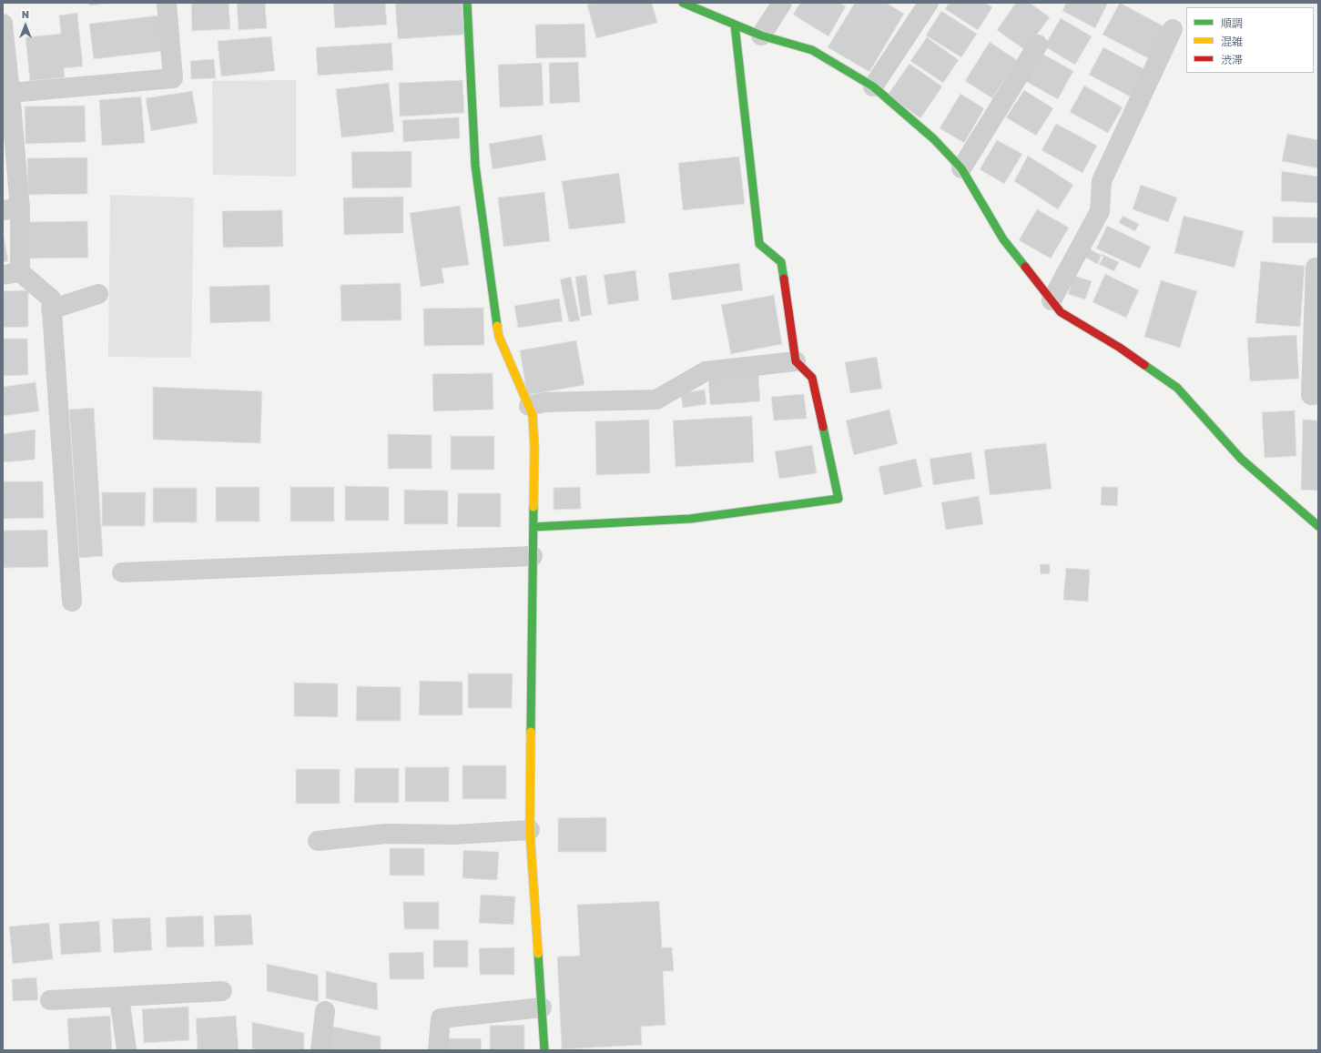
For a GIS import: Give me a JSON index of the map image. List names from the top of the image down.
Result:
{
  "legend": ["順調", "混雑", "渋滞"],
  "north": "top"
}
